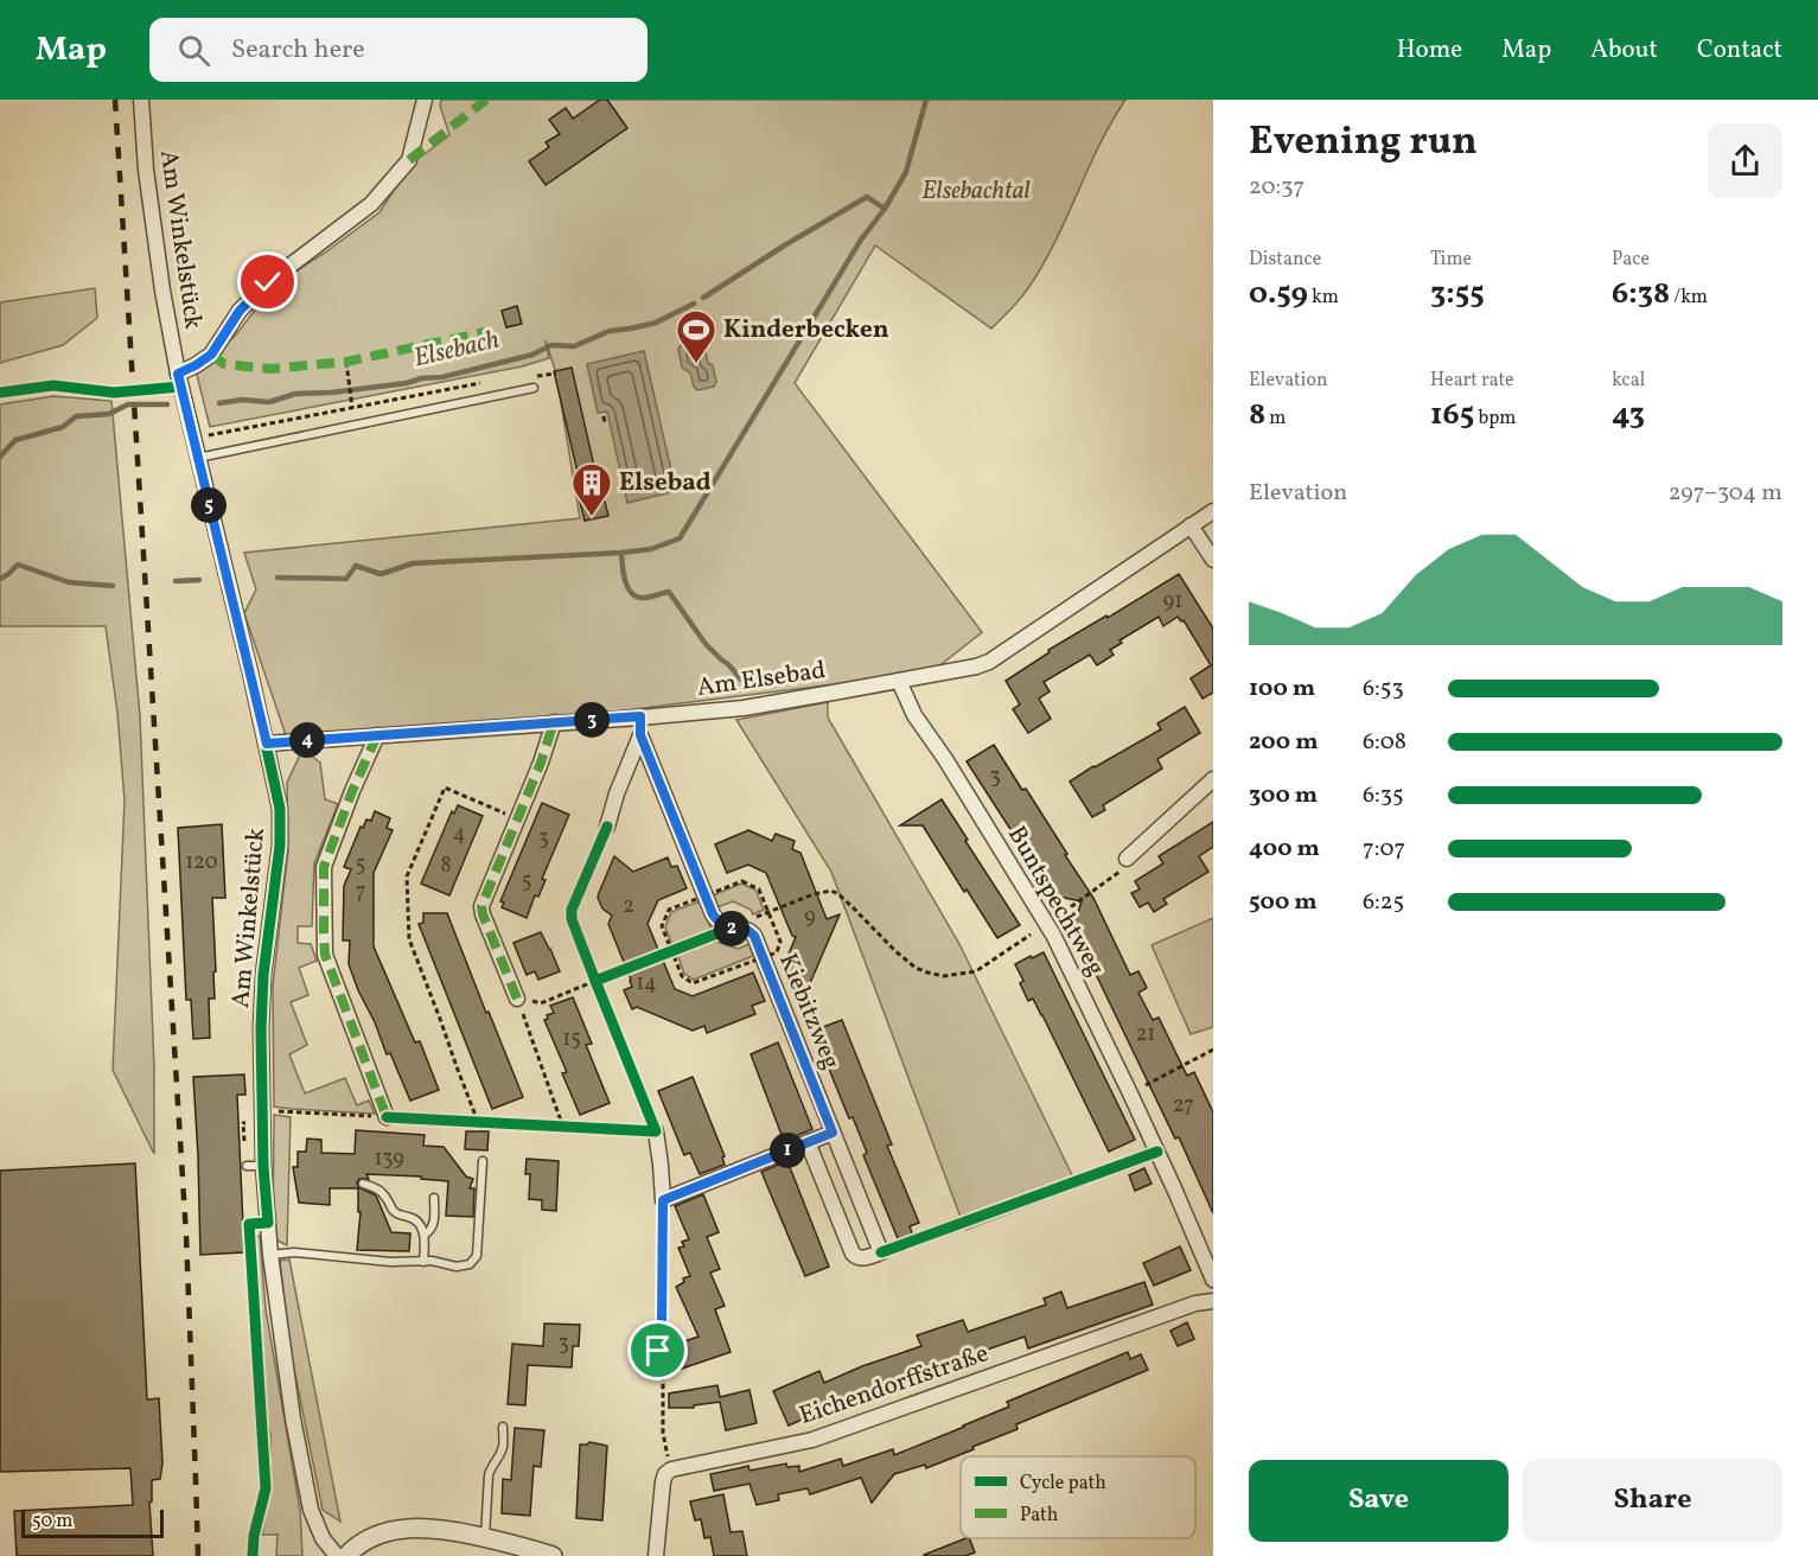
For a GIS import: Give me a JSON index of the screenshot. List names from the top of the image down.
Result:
{
  "streets": {
    "street": [
      "Am Winkelstück",
      "Am Elsebad",
      "Buntspechtweg",
      "Kiebitzweg",
      "Eichendorffstraße"
    ]
  },
  "crossings": [
    ["Am Winkelstück", "Am Elsebad"],
    ["Am Elsebad", "Buntspechtweg"],
    ["Am Elsebad", "Kiebitzweg"]
  ],
  "water": ["Elsebach"],
  "parks": ["Elsebachtal"],
  "places": {
    "sports": ["Kinderbecken"],
    "building": ["Elsebad"]
  },
  "house_numbers": [
    "91",
    "3",
    "4",
    "3",
    "120",
    "5",
    "8",
    "5",
    "7",
    "2",
    "9",
    "14",
    "21",
    "15",
    "27",
    "139",
    "3"
  ],
  "legend": ["Cycle path", "Path"],
  "scale_bar": "50 m",
  "page": {
    "header": "Map",
    "search": "Search here",
    "nav": [
      "Home",
      "Map",
      "About",
      "Contact"
    ],
    "heading": ["Evening run", "20:37"],
    "stats": [
      ["Distance", "0.59 km"],
      ["Time", "3:55"],
      ["Pace", "6:38 /km"],
      ["Elevation", "8 m"],
      ["Heart rate", "165 bpm"],
      ["kcal", "43"]
    ],
    "chart": ["Elevation", "297–304 m"],
    "pins": [
      "5",
      "3",
      "4",
      "2",
      "1"
    ],
    "list": [
      {
        "name": "100 m",
        "note": "6:53"
      },
      {
        "name": "200 m",
        "note": "6:08"
      },
      {
        "name": "300 m",
        "note": "6:35"
      },
      {
        "name": "400 m",
        "note": "7:07"
      },
      {
        "name": "500 m",
        "note": "6:25"
      }
    ],
    "buttons": ["Save", "Share"],
    "scale": "50 m"
  }
}
